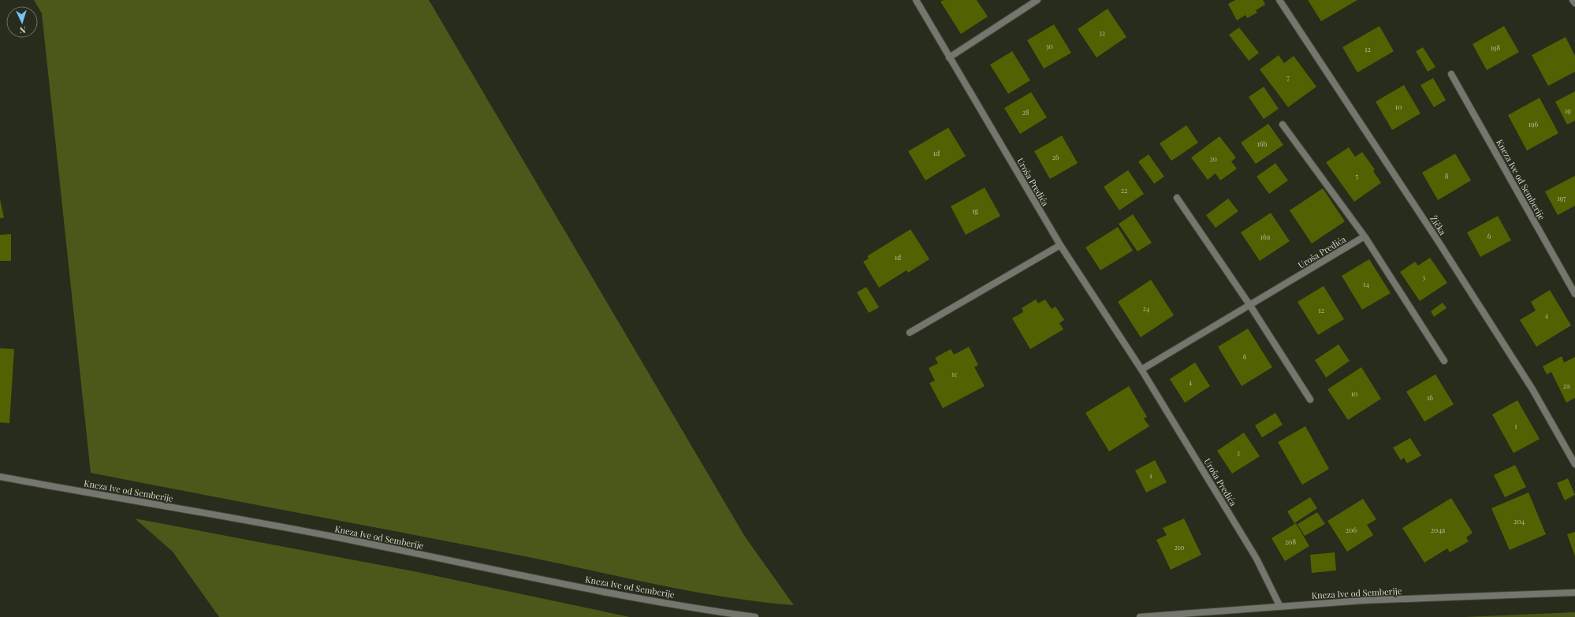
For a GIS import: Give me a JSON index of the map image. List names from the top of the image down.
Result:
{
  "streets": {
    "street": ["Kneza Ive od Semberije", "Uroša Predića", "Žička"]
  },
  "crossings": [
    ["Kneza Ive od Semberije", "Uroša Predića"]
  ],
  "house_numbers": [
    "32",
    "30",
    "198",
    "12",
    "7",
    "10",
    "19",
    "28",
    "196",
    "16b",
    "1d",
    "26",
    "20",
    "5",
    "8",
    "22",
    "197",
    "1g",
    "6",
    "16a",
    "1đ",
    "3",
    "14",
    "24",
    "12",
    "4",
    "6",
    "1e",
    "4",
    "2a",
    "10",
    "16",
    "1",
    "2",
    "1",
    "204",
    "206",
    "204a",
    "208",
    "210"
  ],
  "north": "bottom"
}
